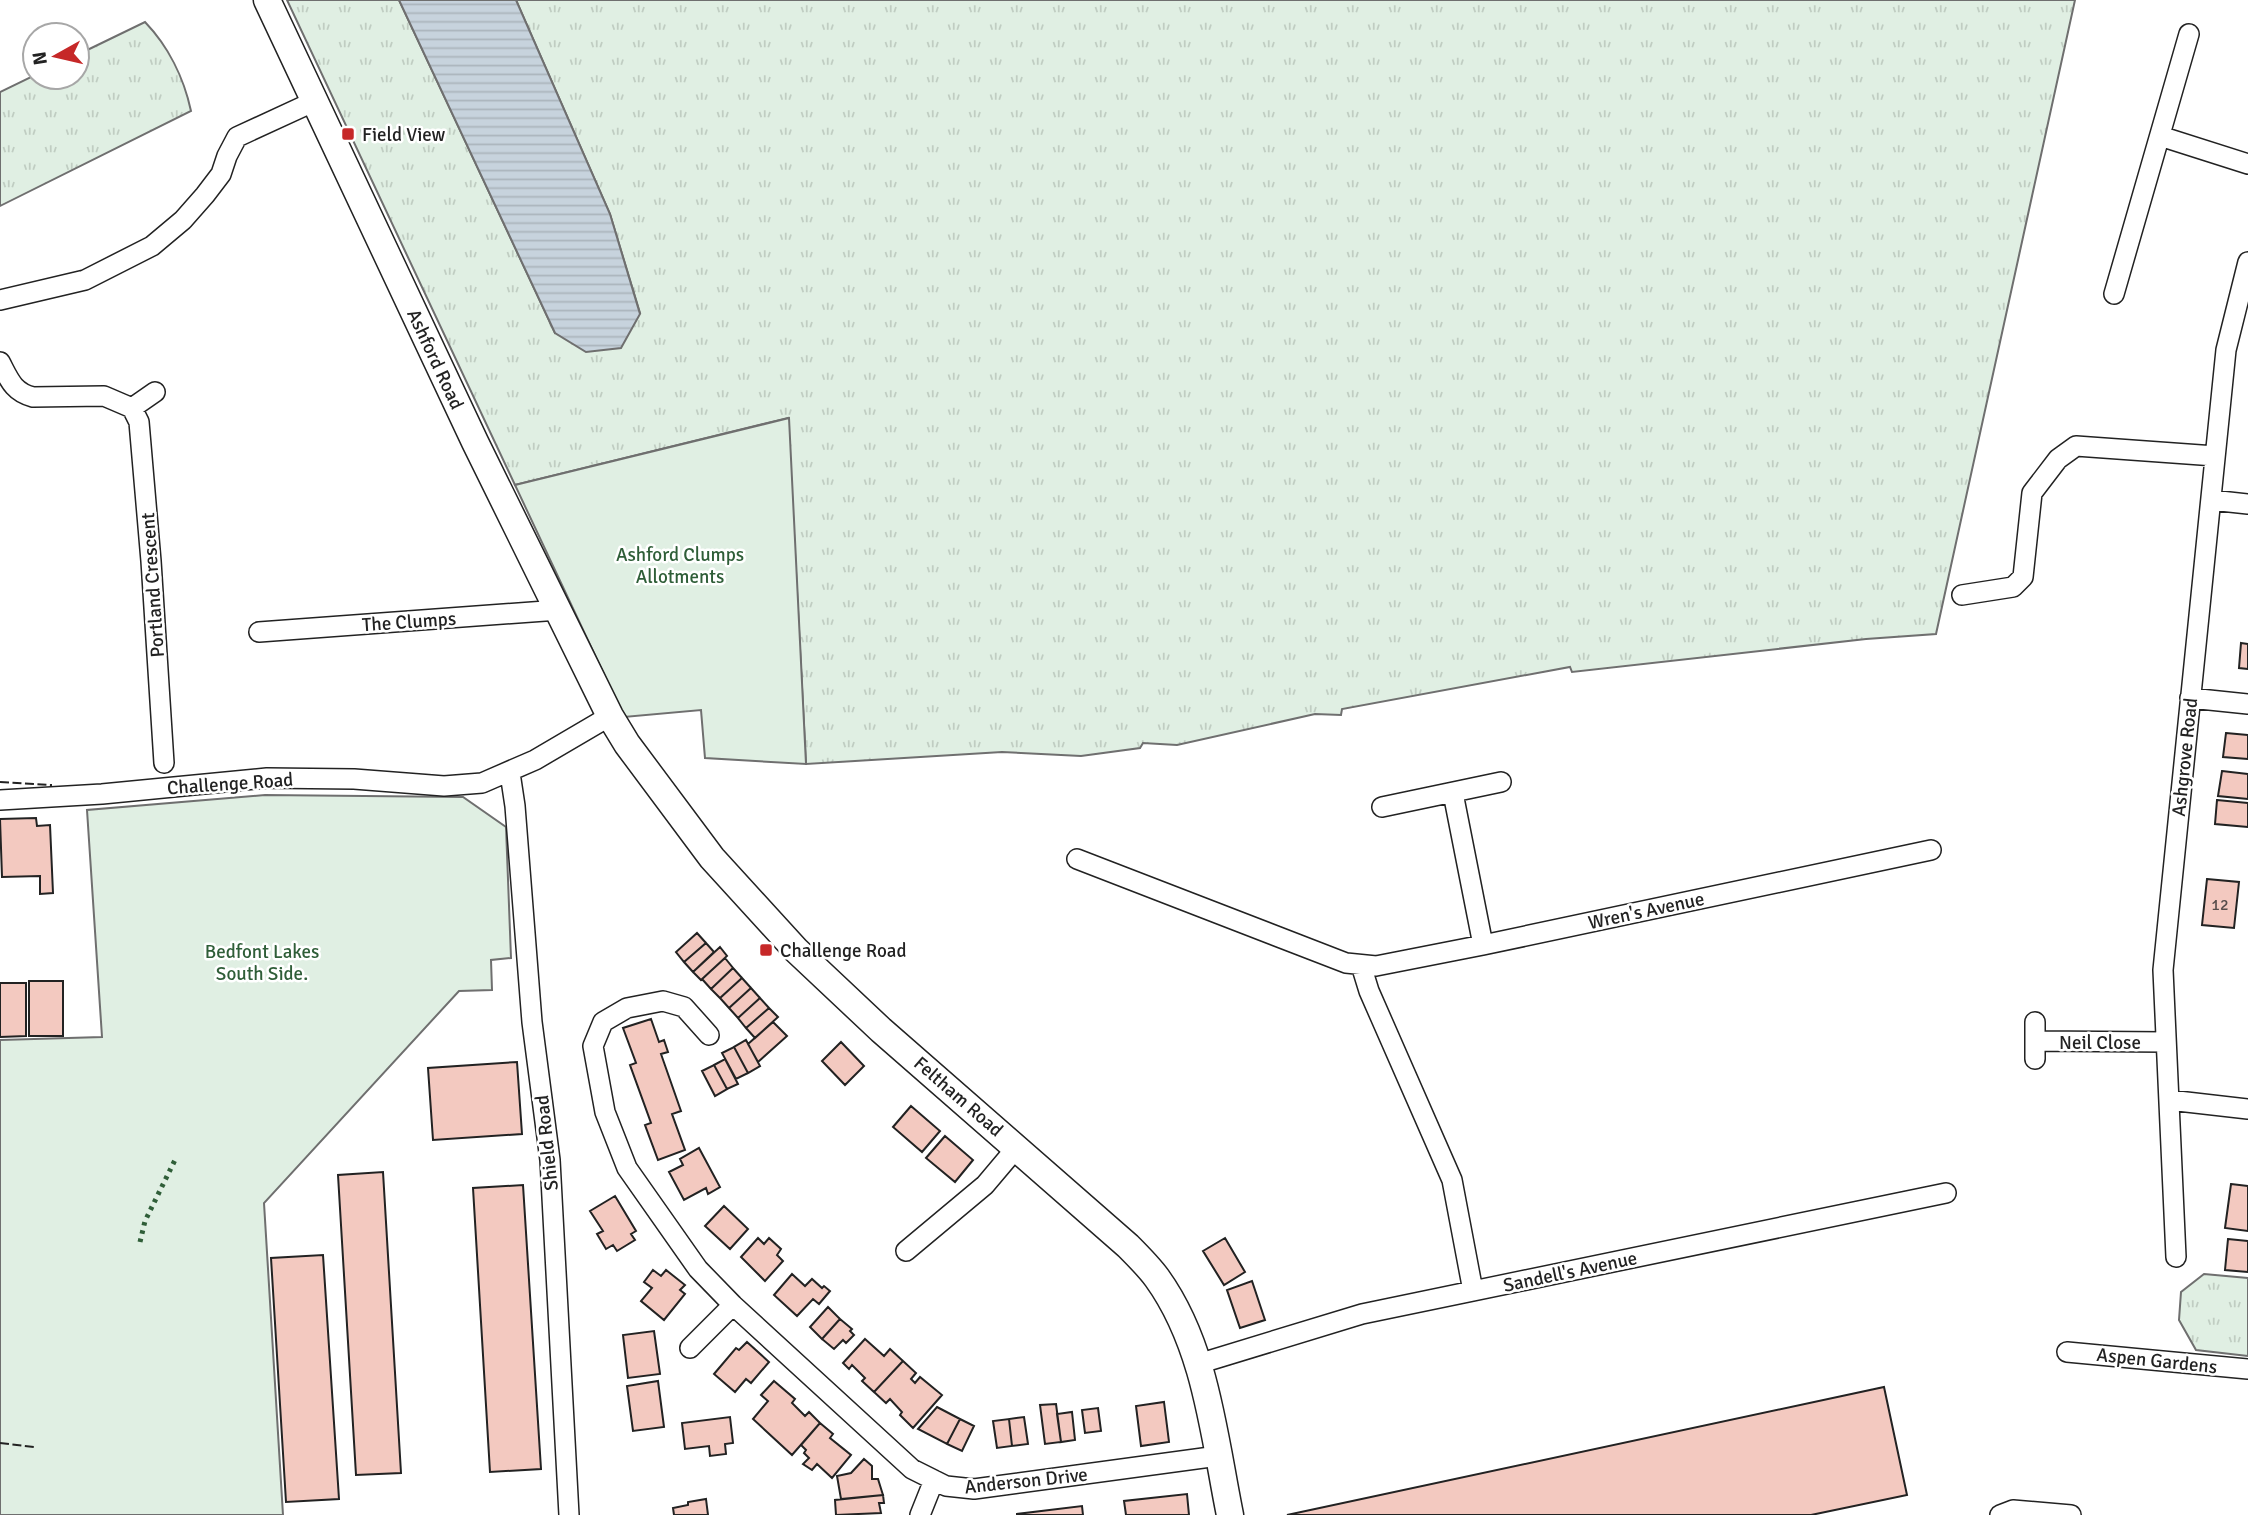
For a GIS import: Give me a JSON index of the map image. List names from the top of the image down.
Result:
{
  "streets": {
    "main road": ["Ashford Road", "Feltham Road"],
    "street": [
      "Portland Crescent",
      "The Clumps",
      "Ashgrove Road",
      "Challenge Road",
      "Wren's Avenue",
      "Neil Close",
      "Shield Road",
      "Sandell's Avenue",
      "Aspen Gardens",
      "Anderson Drive"
    ]
  },
  "crossings": [
    ["Ashford Road", "The Clumps"],
    ["Ashford Road", "Challenge Road"],
    ["Ashford Road", "Feltham Road"],
    ["Ashgrove Road", "Neil Close"],
    ["Challenge Road", "Feltham Road"],
    ["Challenge Road", "Shield Road"],
    ["Feltham Road", "Sandell's Avenue"],
    ["Feltham Road", "Anderson Drive"]
  ],
  "parks": ["Ashford Clumps Allotments", "Bedfont Lakes South Side."],
  "places": {
    "transit": ["Field View", "Challenge Road"]
  },
  "house_numbers": ["12"],
  "north": "left"
}
